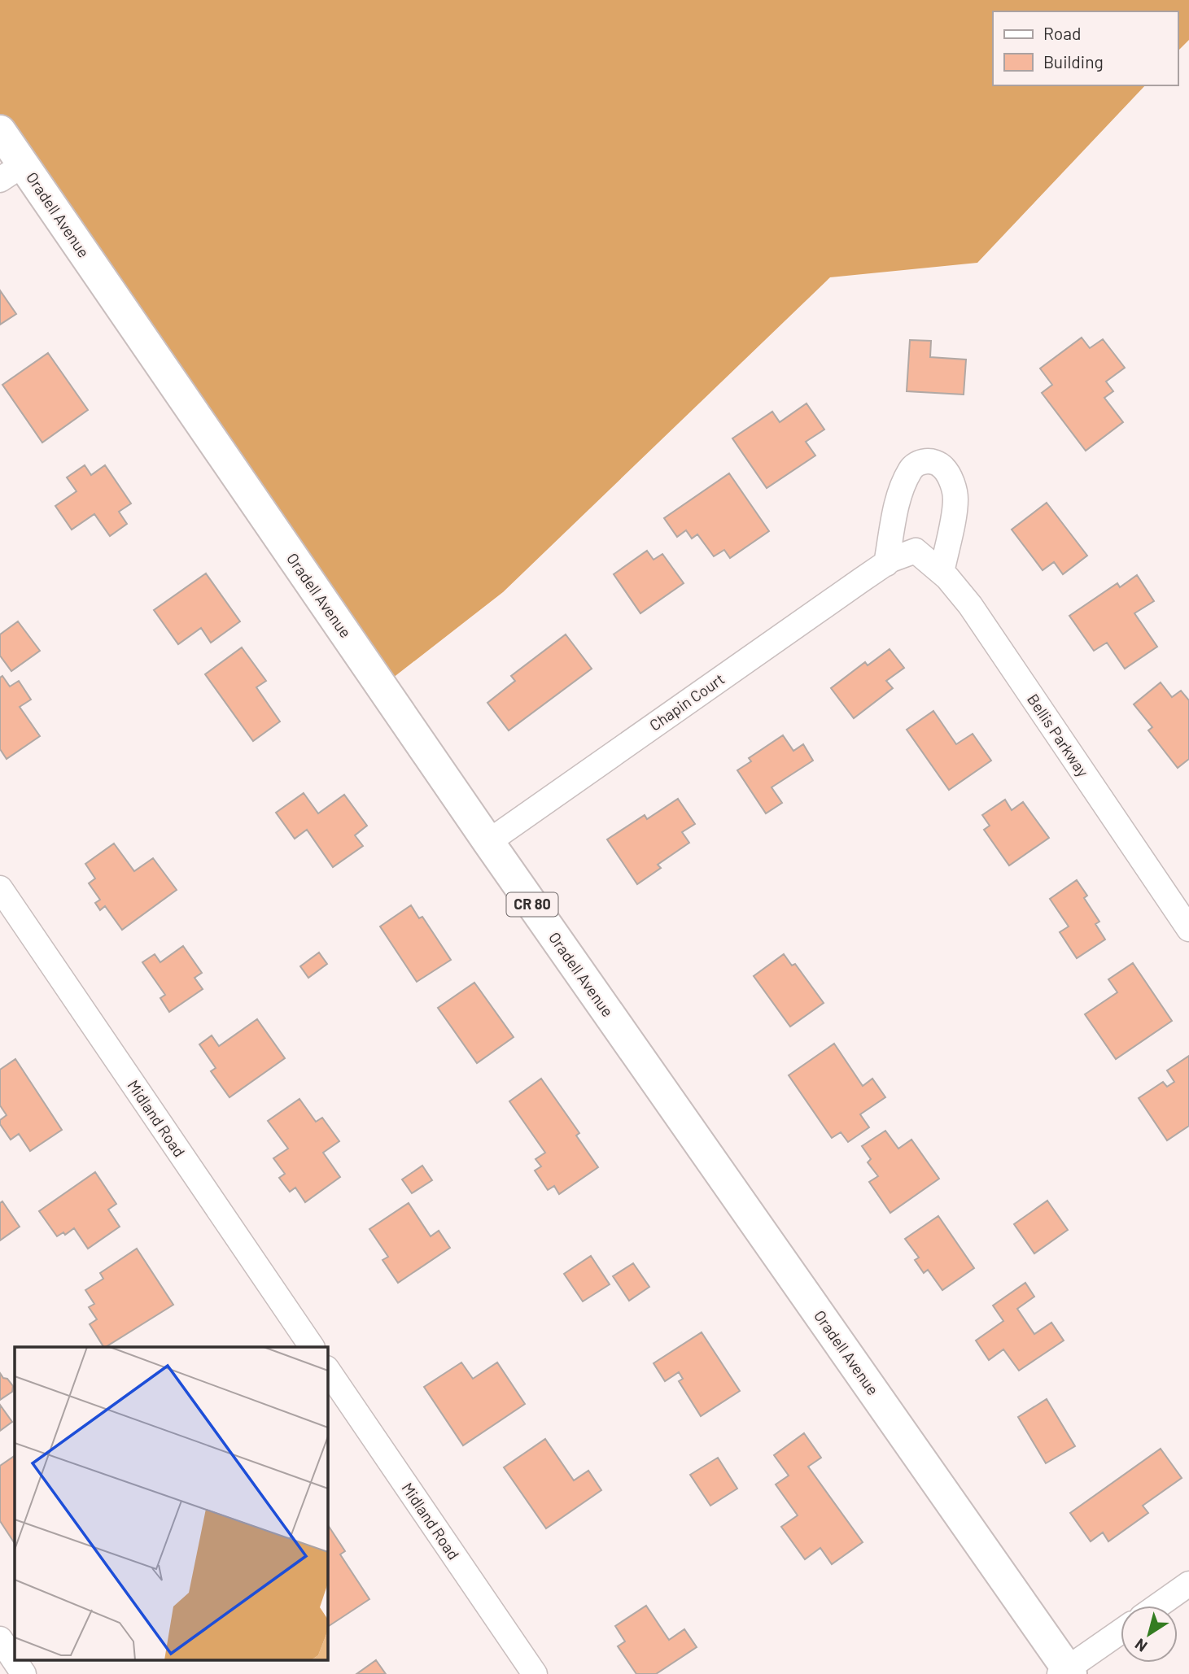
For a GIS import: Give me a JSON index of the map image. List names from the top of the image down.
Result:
{
  "streets": {
    "main road": ["Oradell Avenue", "CR 80"],
    "street": ["Chapin Court", "Bellis Parkway", "Midland Road"]
  },
  "crossings": [
    ["Oradell Avenue", "Chapin Court"],
    ["Chapin Court", "Bellis Parkway"]
  ],
  "legend": ["Road", "Building"],
  "north": "bottom left"
}
